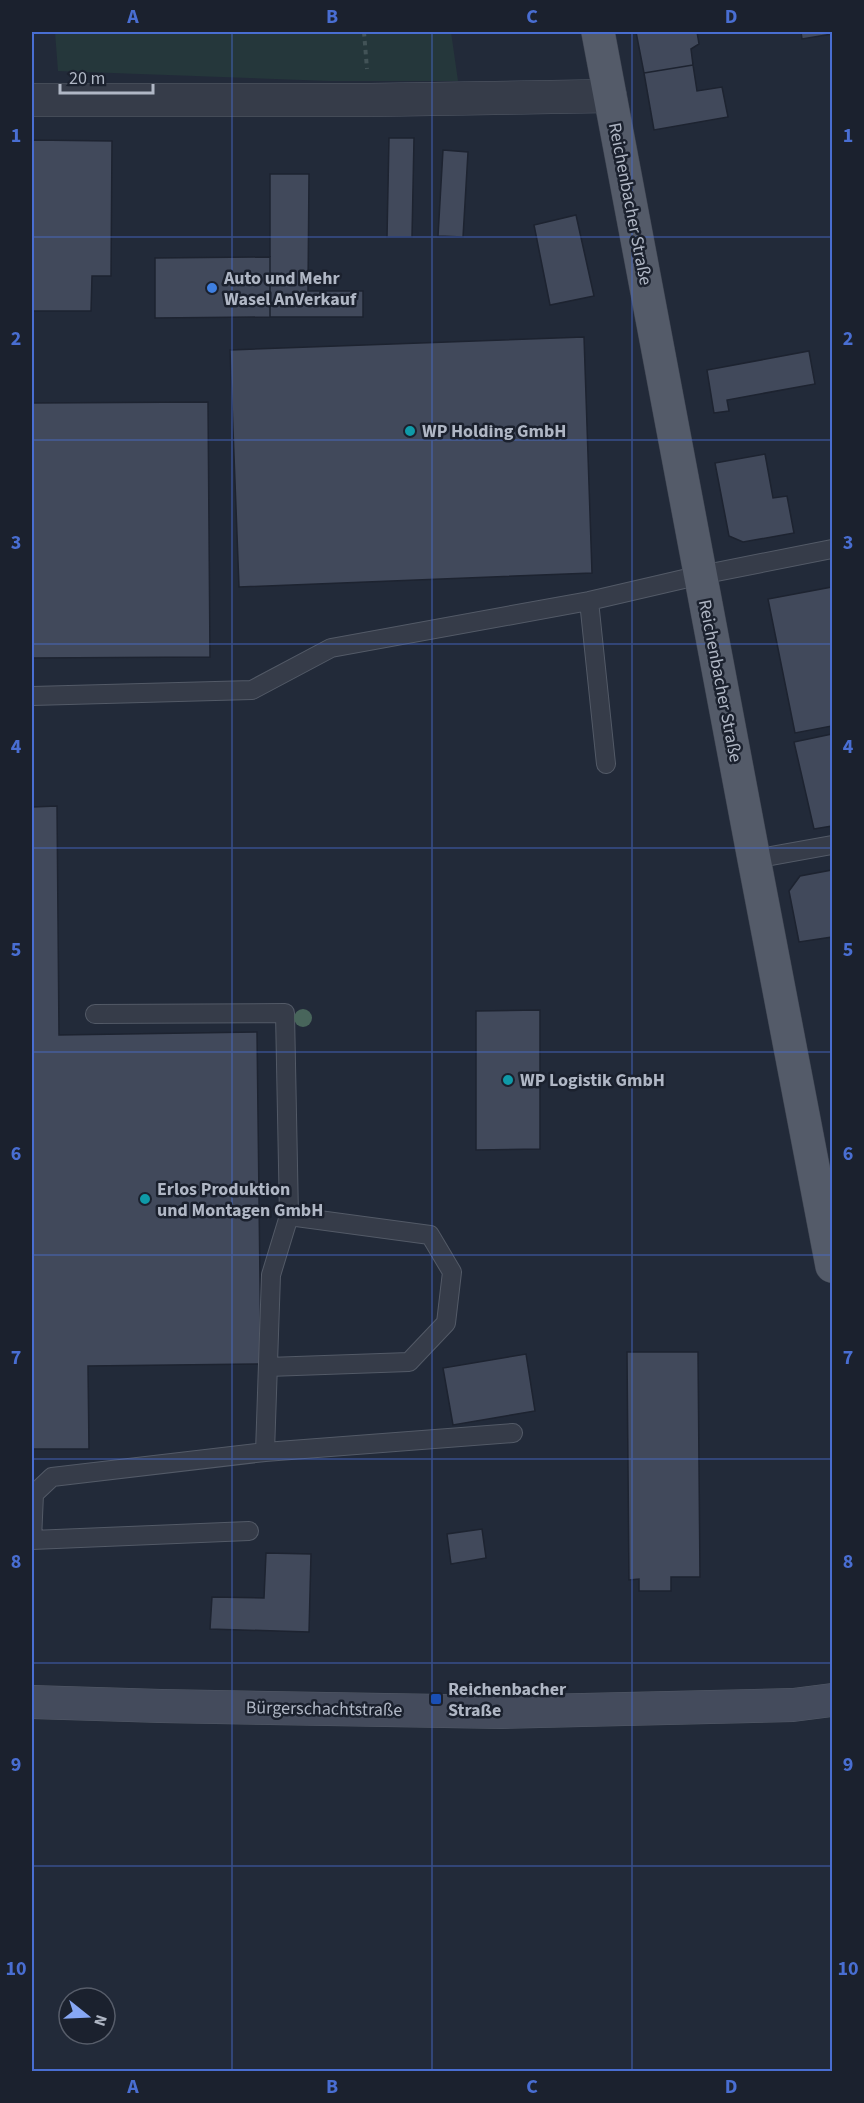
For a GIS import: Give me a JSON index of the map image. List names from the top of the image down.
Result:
{
  "streets": {
    "main road": ["Reichenbacher Straße", "Bürgerschachtstraße"]
  },
  "places": {
    "other": [
      "Auto und Mehr Wasel AnVerkauf",
      "WP Holding GmbH",
      "WP Logistik GmbH",
      "Erlos Produktion und Montagen GmbH"
    ],
    "transit": ["Reichenbacher Straße"]
  },
  "scale_bar": "20 m",
  "north": "right",
  "grid": {
    "columns": [
      "A",
      "B",
      "C",
      "D"
    ],
    "rows": [
      "1",
      "2",
      "3",
      "4",
      "5",
      "6",
      "7",
      "8",
      "9",
      "10"
    ]
  }
}
